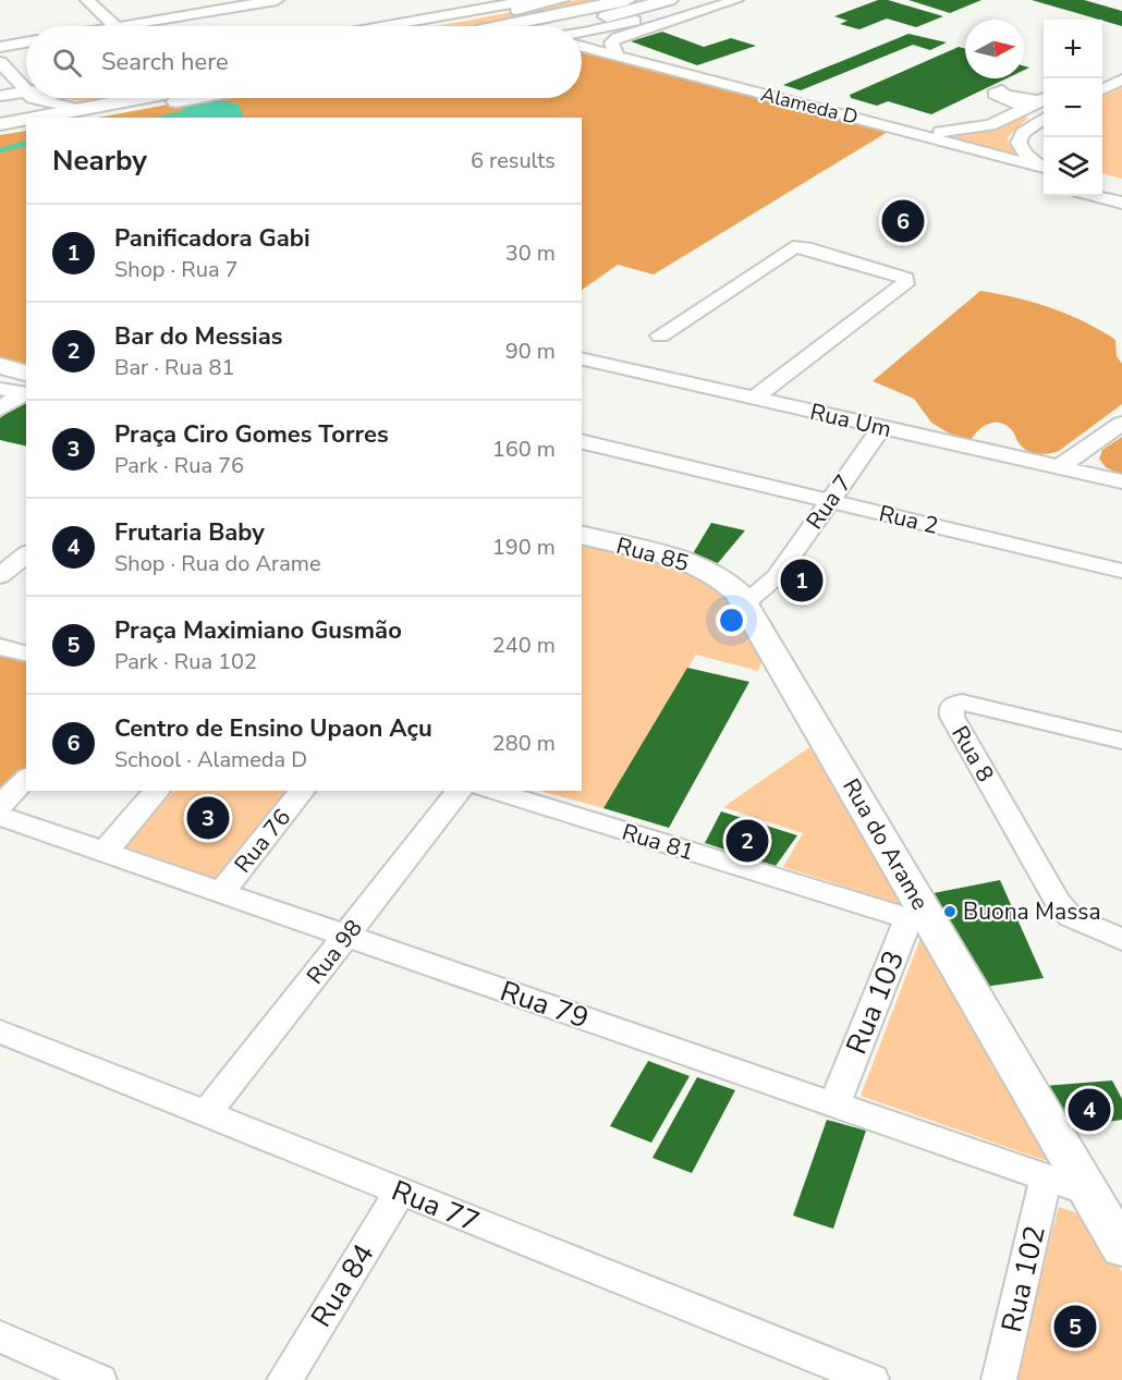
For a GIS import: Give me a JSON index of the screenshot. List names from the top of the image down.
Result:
{
  "streets": {
    "main road": ["Rua 85", "Rua do Arame"],
    "street": [
      "Alameda D",
      "Rua Um",
      "Rua 7",
      "Rua 2",
      "Rua 8",
      "Rua 76",
      "Rua 81",
      "Rua 98",
      "Rua 103",
      "Rua 79",
      "Rua 77",
      "Rua 102",
      "Rua 84"
    ]
  },
  "crossings": [
    ["Rua Um", "Rua 7"],
    ["Rua 7", "Rua 2"],
    ["Rua 7", "Rua 85"],
    ["Rua 7", "Rua do Arame"],
    ["Rua 85", "Rua do Arame"],
    ["Rua 76", "Rua 79"],
    ["Rua 81", "Rua do Arame"],
    ["Rua 81", "Rua 103"],
    ["Rua do Arame", "Rua 103"],
    ["Rua do Arame", "Rua 79"],
    ["Rua 98", "Rua 79"],
    ["Rua 98", "Rua 77"],
    ["Rua 103", "Rua 79"],
    ["Rua 79", "Rua 102"],
    ["Rua 77", "Rua 84"]
  ],
  "places": ["Buona Massa"],
  "north": "right",
  "page": {
    "map_buttons": ["+", "−"],
    "search": "Search here",
    "heading": ["Nearby", "6 results"],
    "pins": [
      "6",
      "1",
      "3",
      "2",
      "4",
      "5"
    ],
    "list": [
      {
        "mark": "1",
        "name": "Panificadora Gabi",
        "note": "Shop · Rua 7",
        "value": "30 m"
      },
      {
        "mark": "2",
        "name": "Bar do Messias",
        "note": "Bar · Rua 81",
        "value": "90 m"
      },
      {
        "mark": "3",
        "name": "Praça Ciro Gomes Torres",
        "note": "Park · Rua 76",
        "value": "160 m"
      },
      {
        "mark": "4",
        "name": "Frutaria Baby",
        "note": "Shop · Rua do Arame",
        "value": "190 m"
      },
      {
        "mark": "5",
        "name": "Praça Maximiano Gusmão",
        "note": "Park · Rua 102",
        "value": "240 m"
      },
      {
        "mark": "6",
        "name": "Centro de Ensino Upaon Açu",
        "note": "School · Alameda D",
        "value": "280 m"
      }
    ]
  }
}
